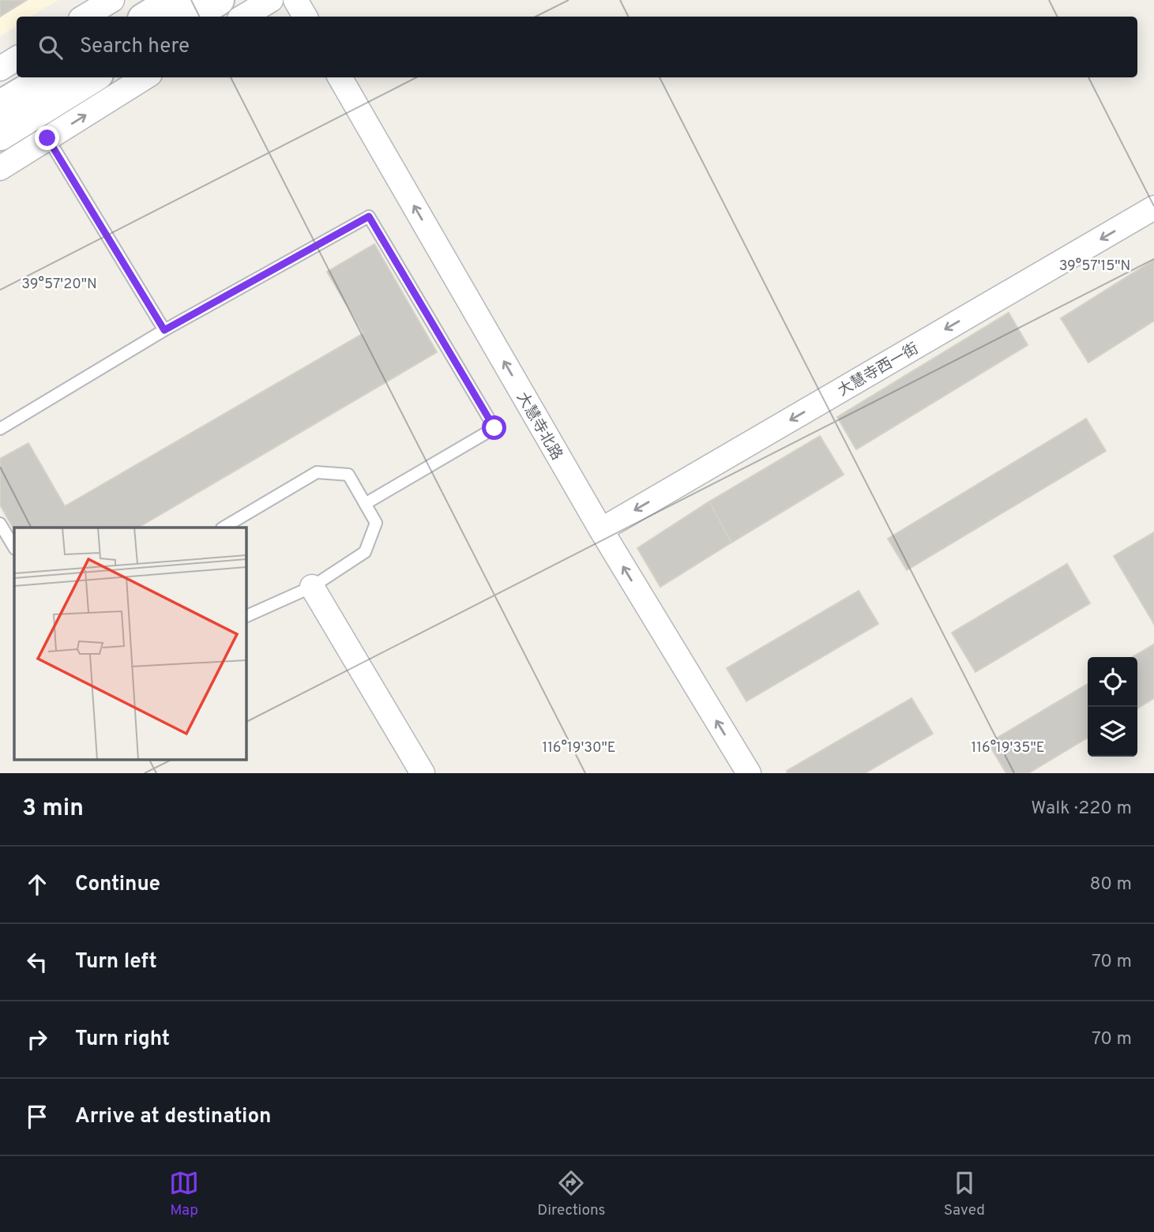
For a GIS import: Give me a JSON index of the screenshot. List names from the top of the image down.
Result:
{
  "streets": {
    "street": ["大慧寺西一街", "大慧寺北路"]
  },
  "crossings": [
    ["大慧寺西一街", "大慧寺北路"]
  ],
  "one_way": ["大慧寺西一街", "大慧寺北路"],
  "page": {
    "search": "Search here",
    "heading": ["3 min", "Walk · 220 m"],
    "list": [
      ["Continue", "80 m"],
      ["Turn left", "70 m"],
      ["Turn right", "70 m"],
      "Arrive at destination"
    ],
    "nav": ["Map", "Directions", "Saved"]
  },
  "coordinates": [
    "39°57'15\"N",
    "39°57'20\"N",
    "116°19'30\"E",
    "116°19'35\"E"
  ]
}
